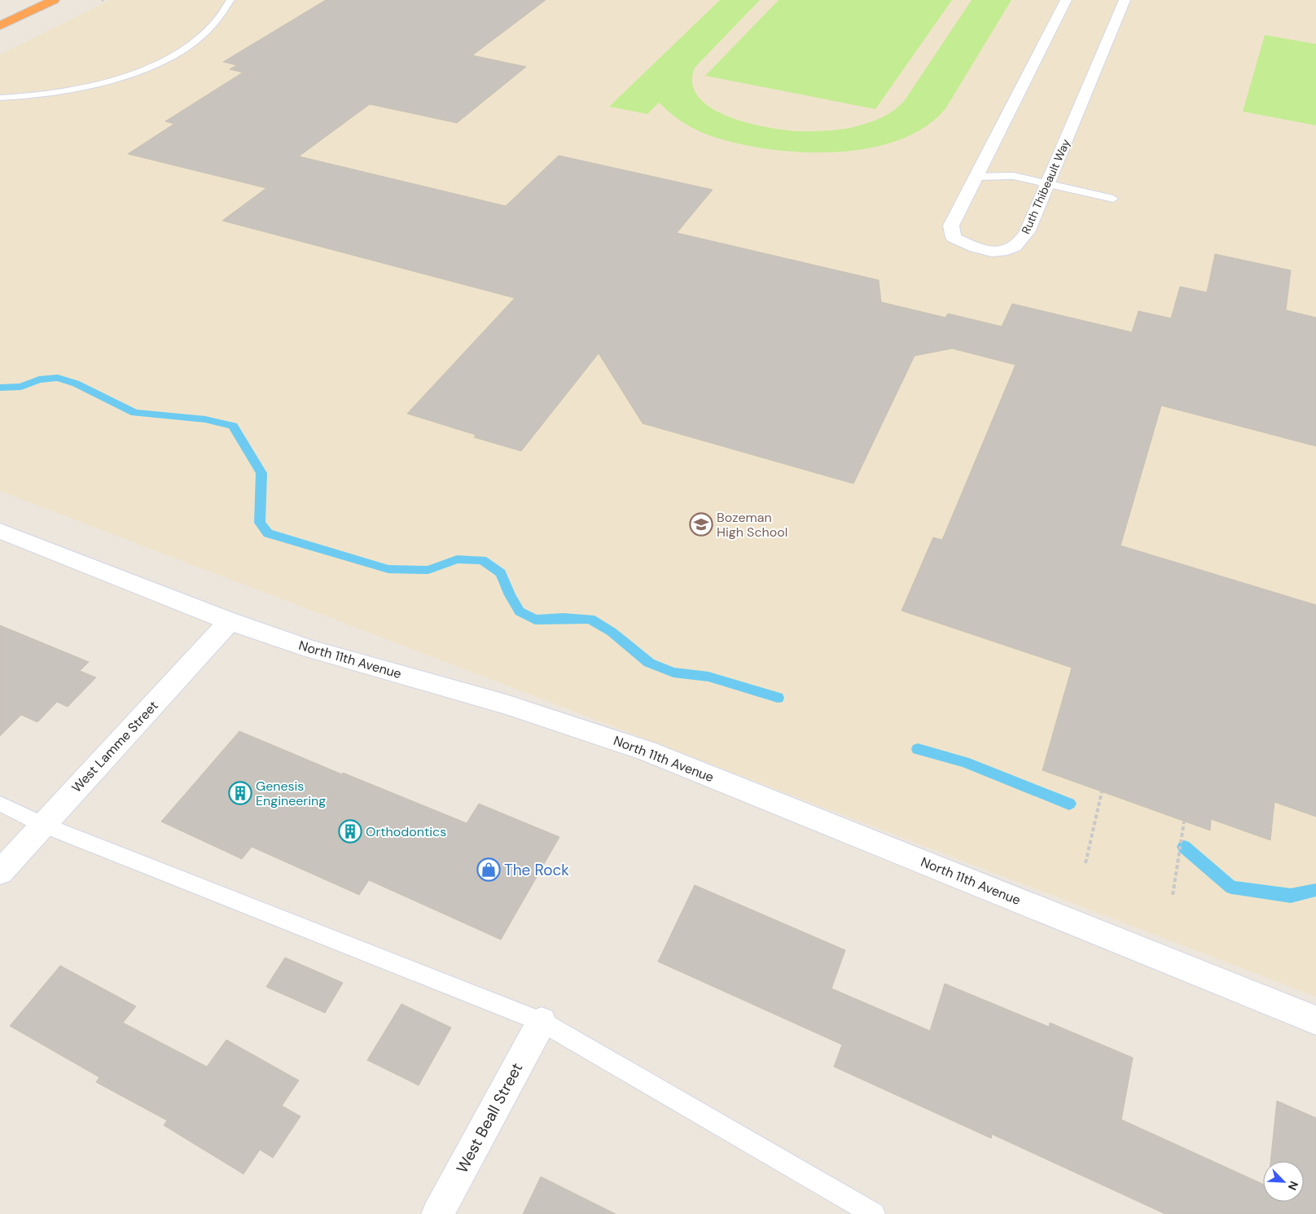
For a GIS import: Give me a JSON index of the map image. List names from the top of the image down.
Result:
{
  "streets": {
    "street": [
      "Ruth Thibeault Way",
      "North 11th Avenue",
      "West Lamme Street",
      "West Beall Street"
    ]
  },
  "crossings": [
    ["North 11th Avenue", "West Lamme Street"]
  ],
  "places": {
    "school or university": ["Bozeman High School"],
    "building": ["Genesis Engineering", "Orthodontics"],
    "shop": ["The Rock"]
  },
  "north": "bottom right"
}
